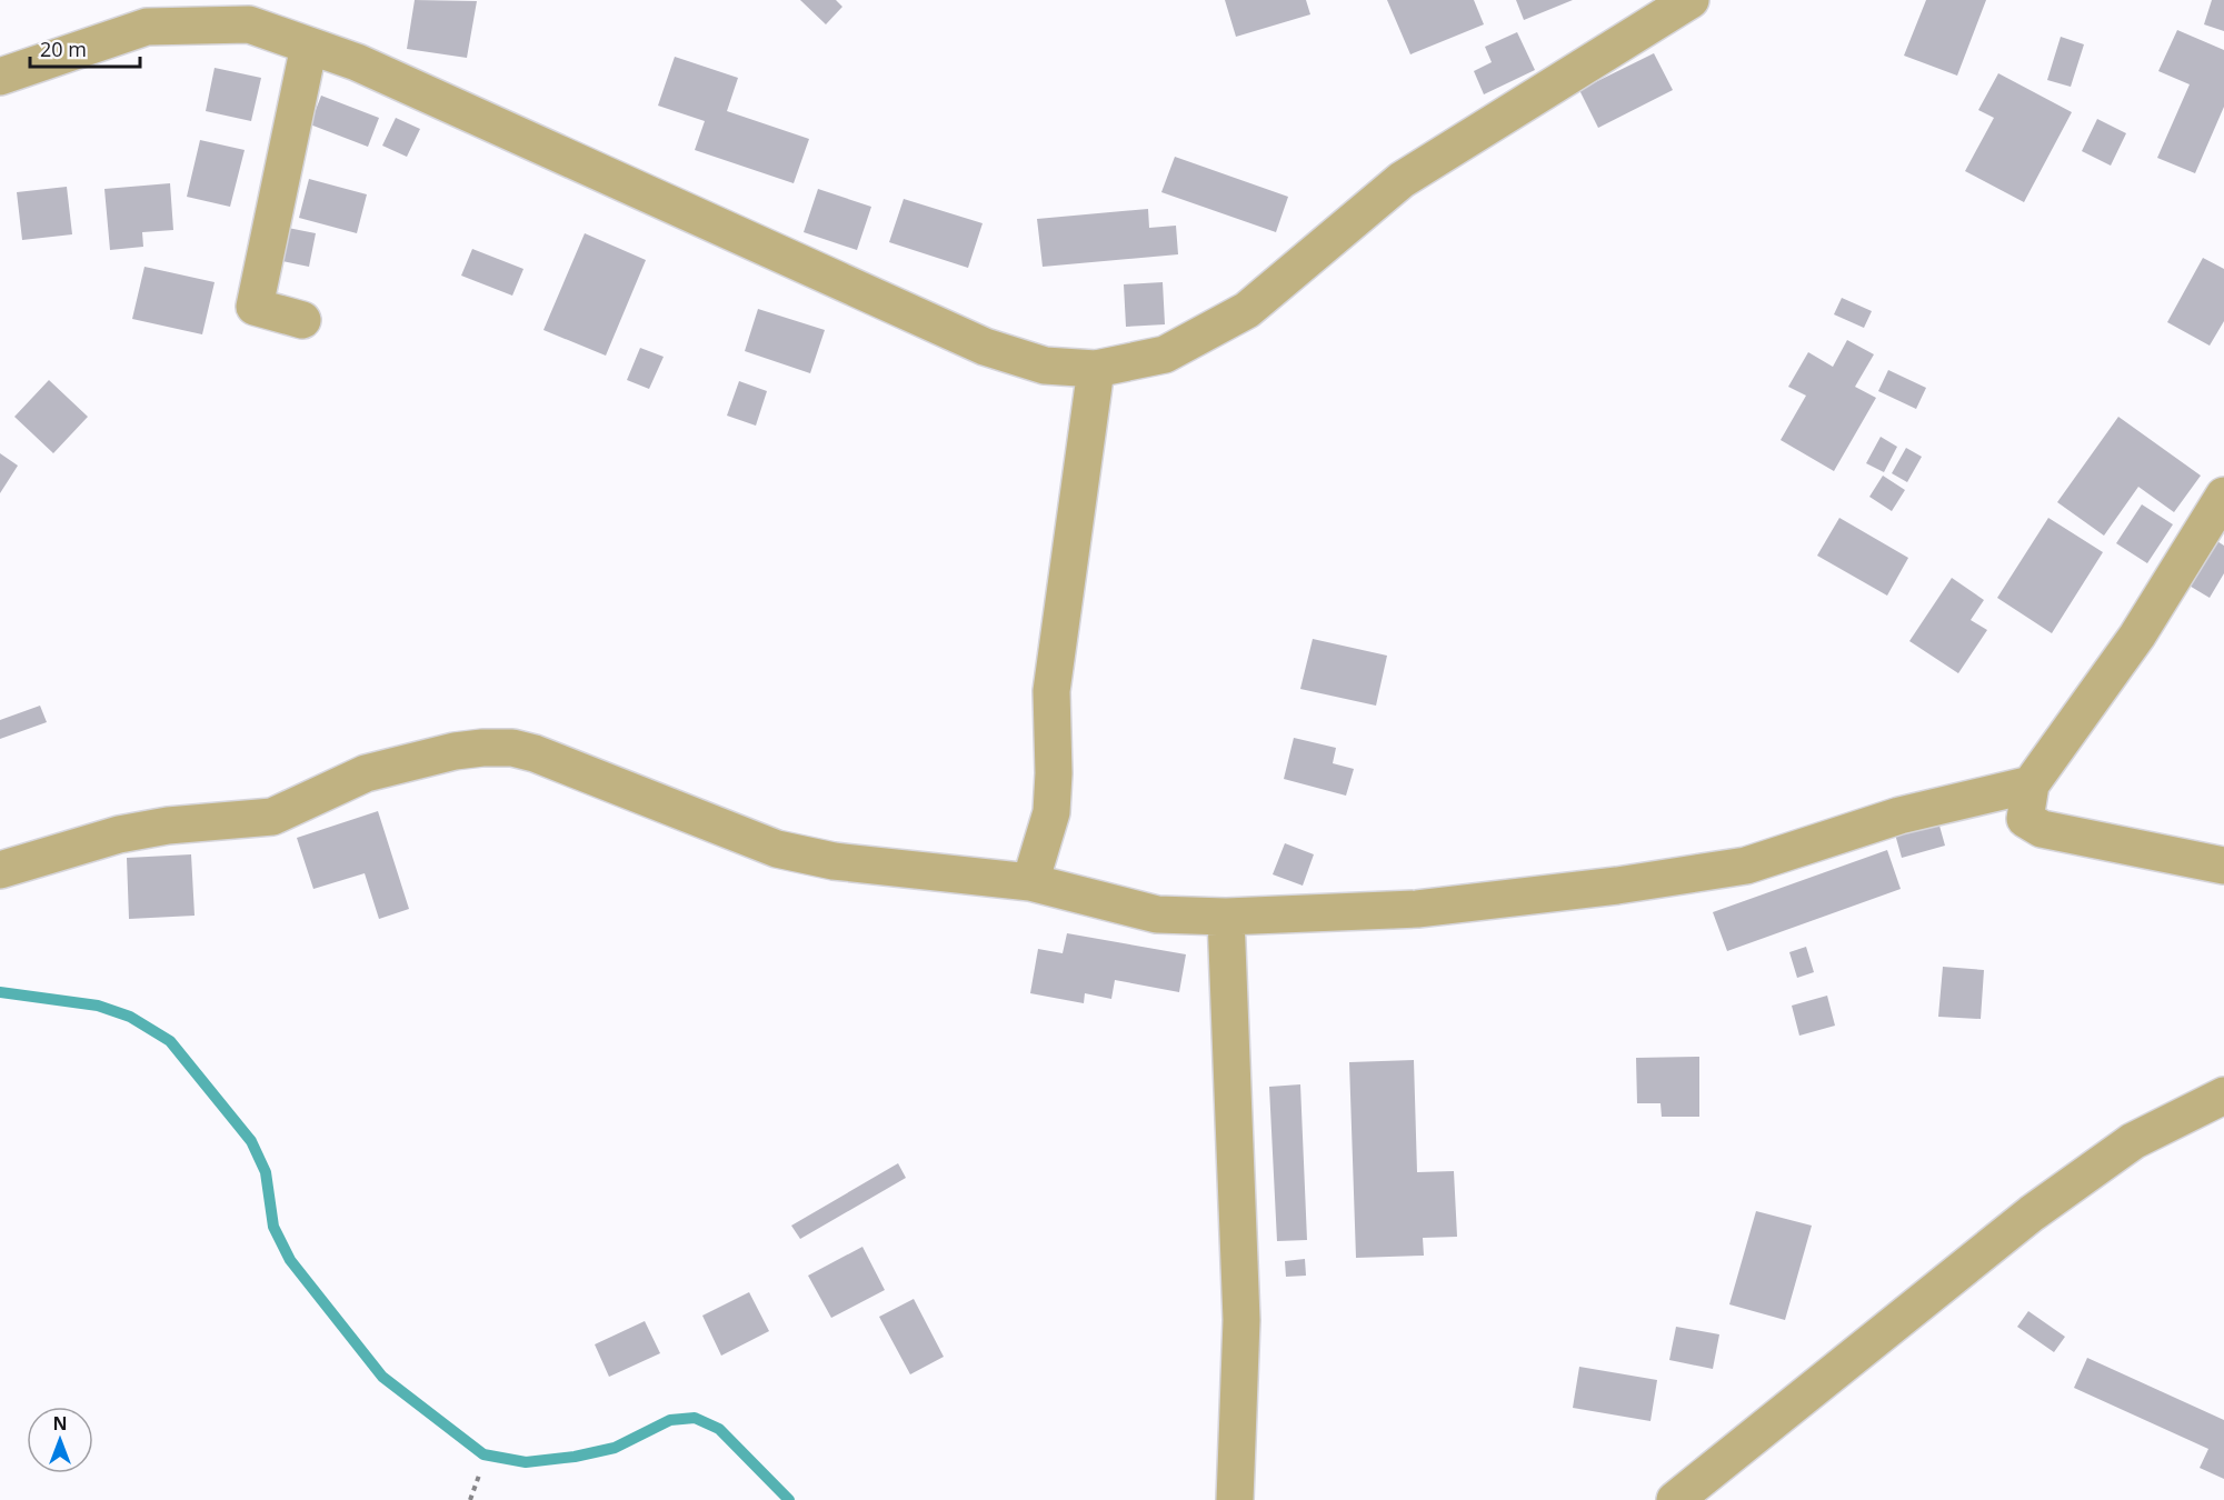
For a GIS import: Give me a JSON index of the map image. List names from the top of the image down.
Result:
{
  "scale_bar": "20 m",
  "north": "top"
}
